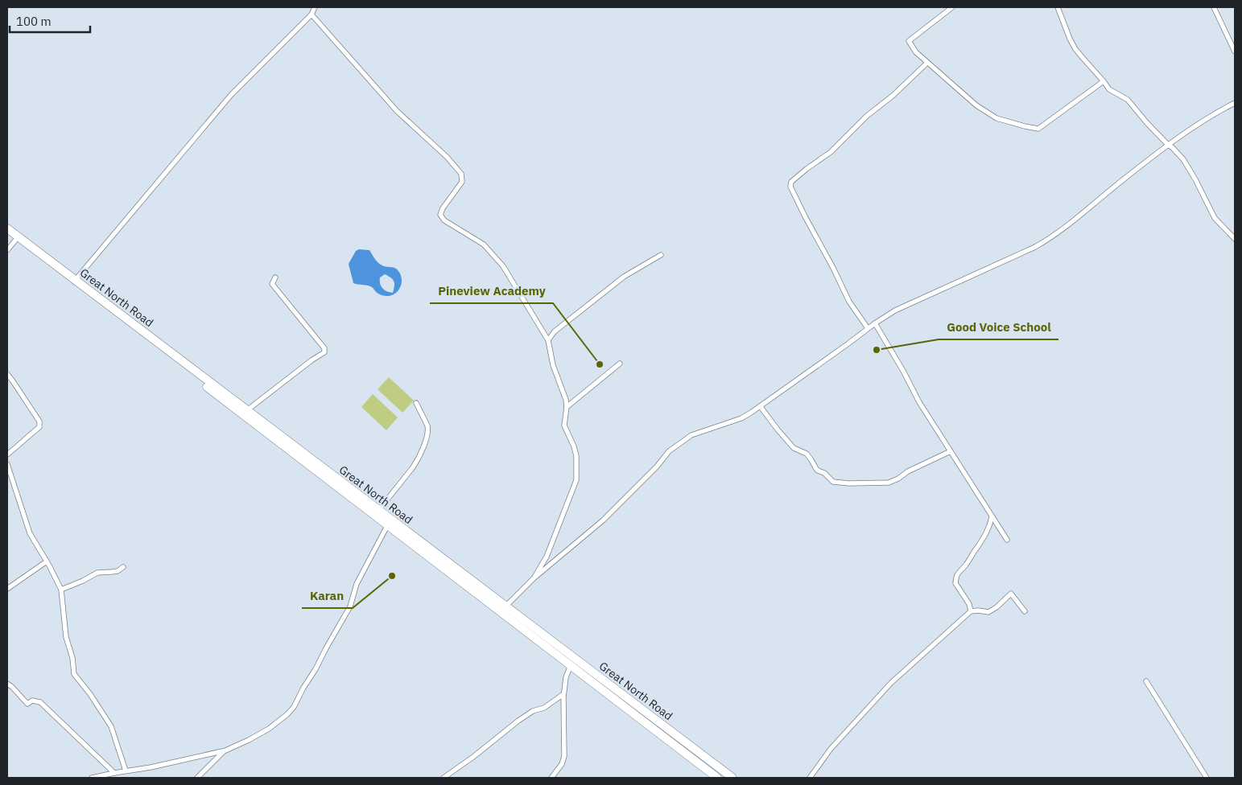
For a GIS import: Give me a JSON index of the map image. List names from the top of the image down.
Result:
{
  "streets": {
    "highway": ["Great North Road"]
  },
  "places": ["Good Voice School", "Pineview Academy", "Karan"],
  "scale_bar": "100 m"
}
